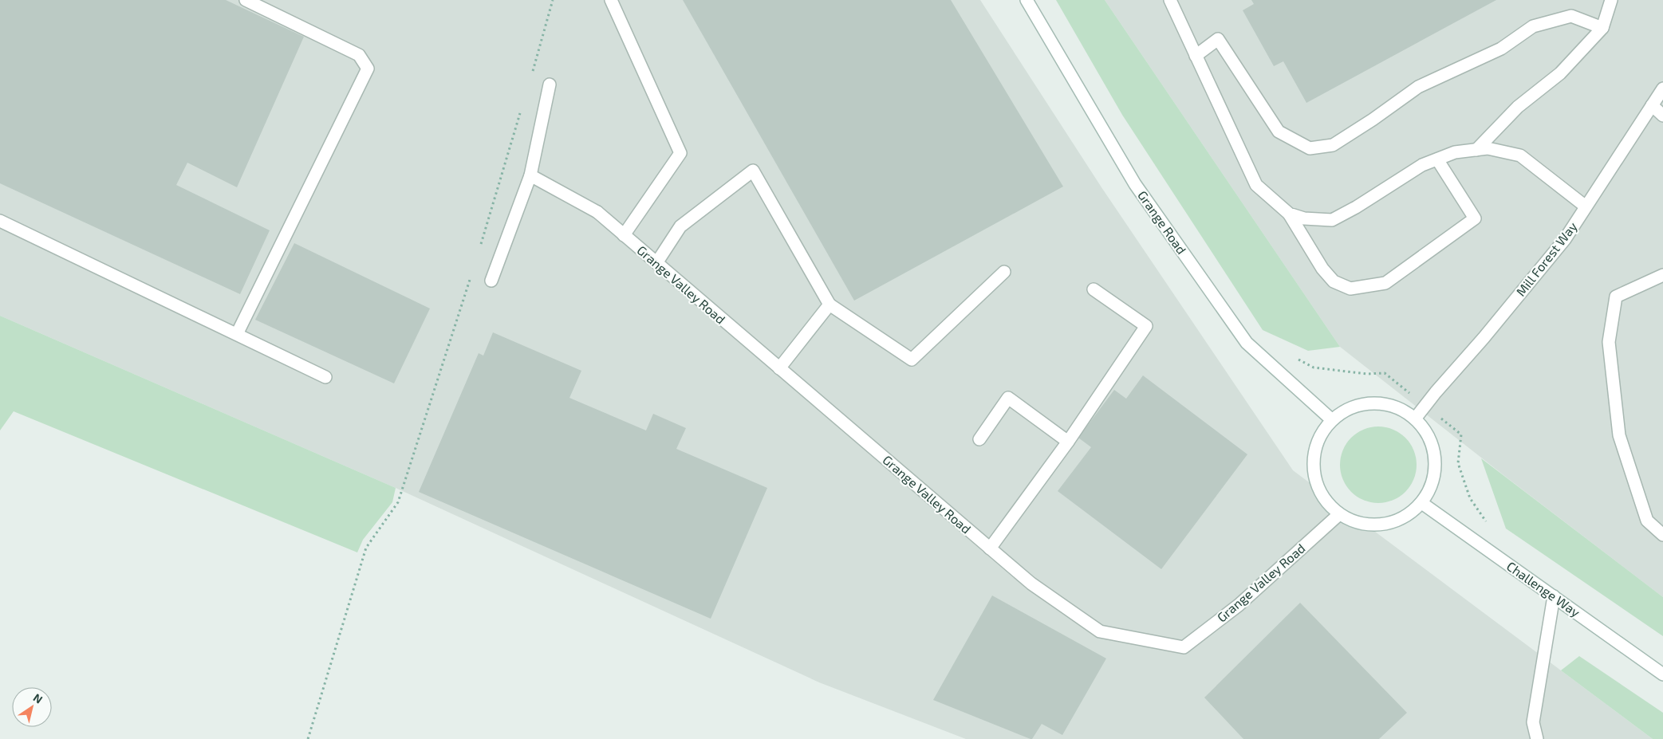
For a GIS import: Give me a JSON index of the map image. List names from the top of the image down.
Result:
{
  "streets": {
    "street": [
      "Grange Road",
      "Mill Forest Way",
      "Grange Valley Road",
      "Challenge Way"
    ]
  },
  "crossings": [
    ["Grange Road", "Mill Forest Way"],
    ["Grange Road", "Grange Valley Road"],
    ["Grange Road", "Challenge Way"],
    ["Mill Forest Way", "Grange Valley Road"],
    ["Mill Forest Way", "Challenge Way"],
    ["Grange Valley Road", "Challenge Way"]
  ],
  "north": "top right"
}
